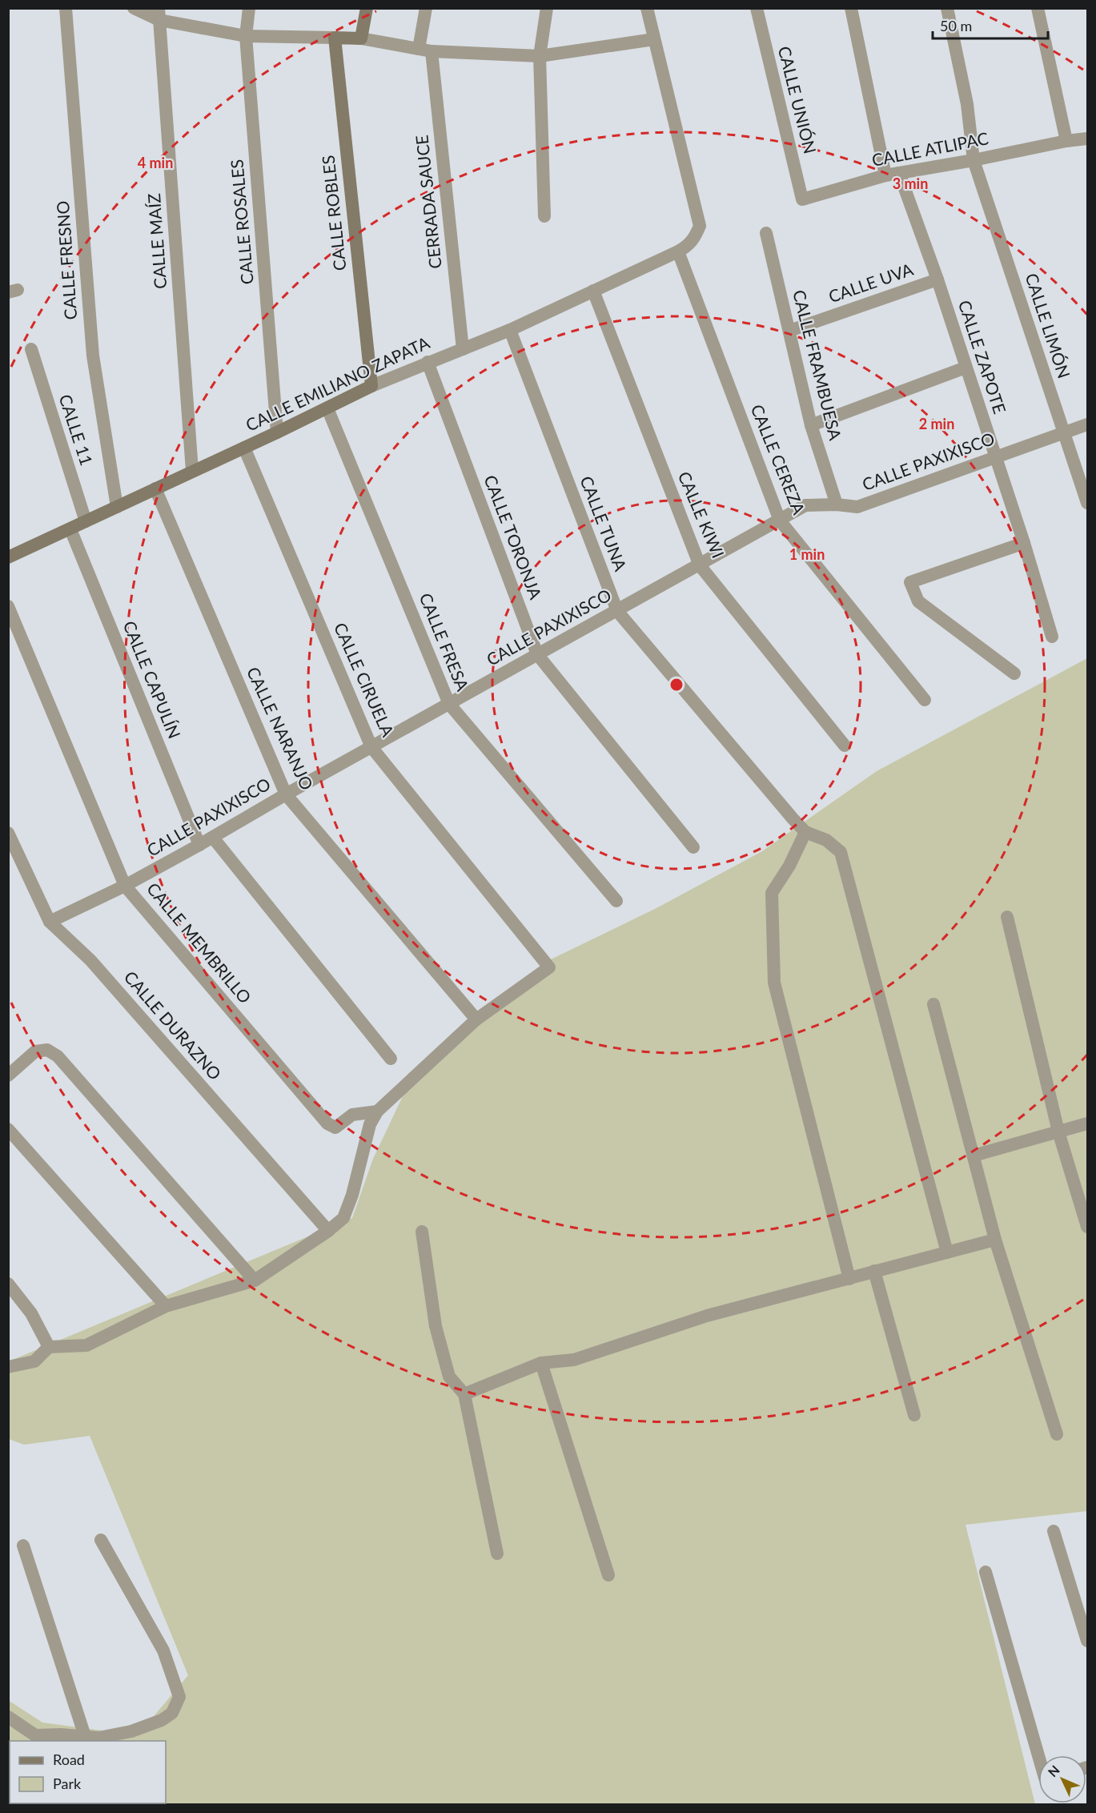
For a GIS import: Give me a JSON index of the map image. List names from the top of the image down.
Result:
{
  "streets": {
    "main road": ["CALLE ROBLES", "CALLE EMILIANO ZAPATA"],
    "street": [
      "CALLE UNIÓN",
      "CALLE ATLIPAC",
      "CERRADA SAUCE",
      "CALLE ROSALES",
      "CALLE MAÍZ",
      "CALLE FRESNO",
      "CALLE UVA",
      "CALLE LIMÓN",
      "CALLE ZAPOTE",
      "CALLE FRAMBUESA",
      "CALLE 11",
      "CALLE CEREZA",
      "CALLE PAXIXISCO",
      "CALLE KIWI",
      "CALLE TUNA",
      "CALLE TORONJA",
      "CALLE FRESA",
      "CALLE CAPULÍN",
      "CALLE CIRUELA",
      "CALLE NARANJO",
      "CALLE MEMBRILLO",
      "CALLE DURAZNO"
    ]
  },
  "crossings": [
    ["CALLE UNIÓN", "CALLE ATLIPAC"],
    ["CALLE ATLIPAC", "CALLE LIMÓN"],
    ["CALLE ATLIPAC", "CALLE ZAPOTE"],
    ["CERRADA SAUCE", "CALLE EMILIANO ZAPATA"],
    ["CALLE ROBLES", "CALLE EMILIANO ZAPATA"],
    ["CALLE ROSALES", "CALLE EMILIANO ZAPATA"],
    ["CALLE MAÍZ", "CALLE EMILIANO ZAPATA"],
    ["CALLE FRESNO", "CALLE EMILIANO ZAPATA"],
    ["CALLE UVA", "CALLE ZAPOTE"],
    ["CALLE UVA", "CALLE FRAMBUESA"],
    ["CALLE LIMÓN", "CALLE PAXIXISCO"],
    ["CALLE ZAPOTE", "CALLE PAXIXISCO"],
    ["CALLE FRAMBUESA", "CALLE PAXIXISCO"],
    ["CALLE EMILIANO ZAPATA", "CALLE 11"],
    ["CALLE EMILIANO ZAPATA", "CALLE CEREZA"],
    ["CALLE EMILIANO ZAPATA", "CALLE KIWI"],
    ["CALLE EMILIANO ZAPATA", "CALLE TUNA"],
    ["CALLE EMILIANO ZAPATA", "CALLE TORONJA"],
    ["CALLE EMILIANO ZAPATA", "CALLE FRESA"],
    ["CALLE EMILIANO ZAPATA", "CALLE CAPULÍN"],
    ["CALLE EMILIANO ZAPATA", "CALLE CIRUELA"],
    ["CALLE EMILIANO ZAPATA", "CALLE NARANJO"],
    ["CALLE CEREZA", "CALLE PAXIXISCO"],
    ["CALLE PAXIXISCO", "CALLE KIWI"],
    ["CALLE PAXIXISCO", "CALLE TUNA"],
    ["CALLE PAXIXISCO", "CALLE TORONJA"],
    ["CALLE PAXIXISCO", "CALLE FRESA"],
    ["CALLE PAXIXISCO", "CALLE CAPULÍN"],
    ["CALLE PAXIXISCO", "CALLE CIRUELA"],
    ["CALLE PAXIXISCO", "CALLE NARANJO"],
    ["CALLE PAXIXISCO", "CALLE MEMBRILLO"],
    ["CALLE PAXIXISCO", "CALLE DURAZNO"],
    ["CALLE CIRUELA", "CALLE NARANJO"]
  ],
  "legend": ["Road", "Park"],
  "scale_bar": "50 m",
  "north": "top left",
  "rings": [
    "4 min",
    "3 min",
    "2 min",
    "1 min"
  ]
}
